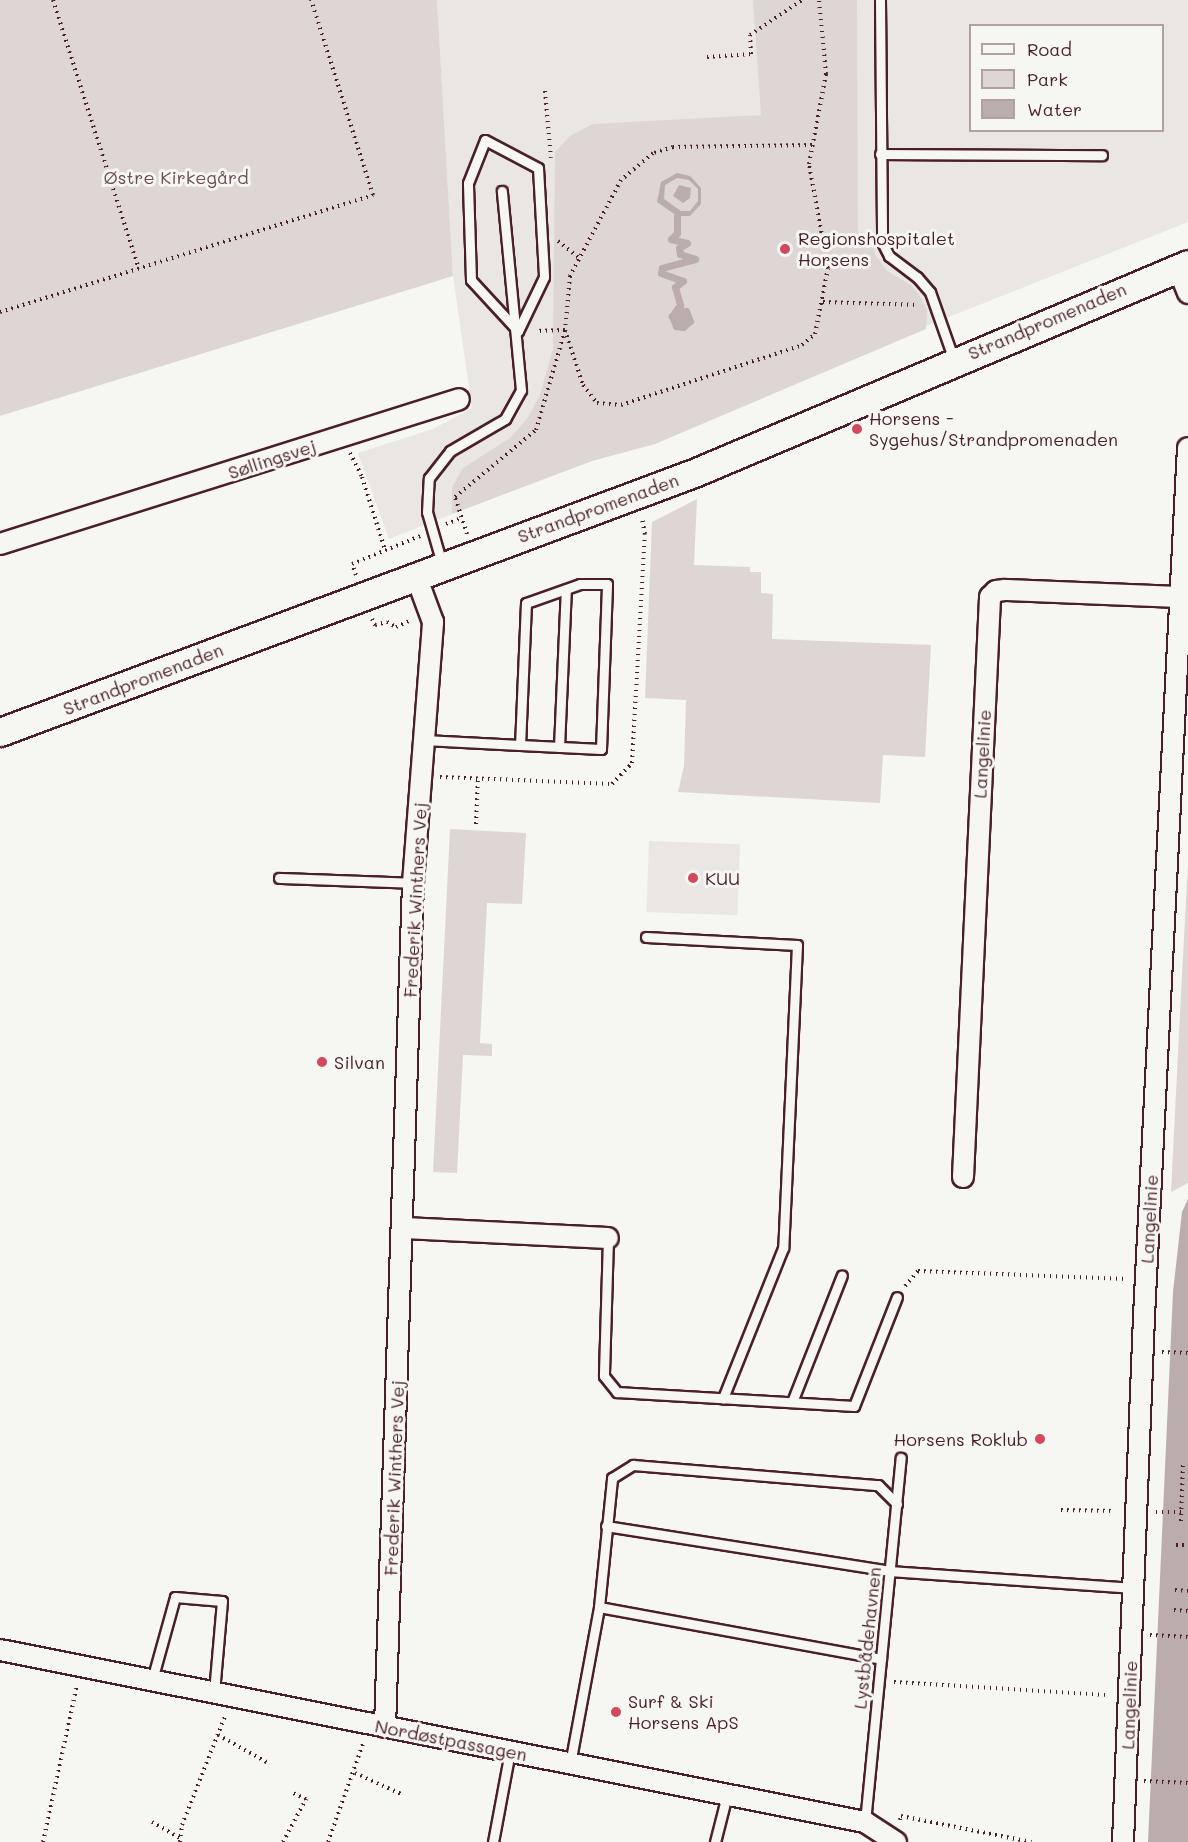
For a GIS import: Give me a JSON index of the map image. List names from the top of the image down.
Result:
{
  "streets": {
    "street": [
      "Strandpromenaden",
      "Søllingsvej",
      "Langelinie",
      "Frederik Winthers Vej",
      "Nordøstpassagen"
    ],
    "lane": ["Lystbådehavnen"]
  },
  "crossings": [
    ["Strandpromenaden", "Frederik Winthers Vej"],
    ["Frederik Winthers Vej", "Nordøstpassagen"],
    ["Lystbådehavnen", "Nordøstpassagen"]
  ],
  "parks": ["Østre Kirkegård"],
  "places": [
    "Regionshospitalet Horsens",
    "Horsens - Sygehus/Strandpromenaden",
    "KUU",
    "Silvan",
    "Horsens Roklub",
    "Surf & Ski Horsens ApS"
  ],
  "legend": ["Road", "Park", "Water"]
}
